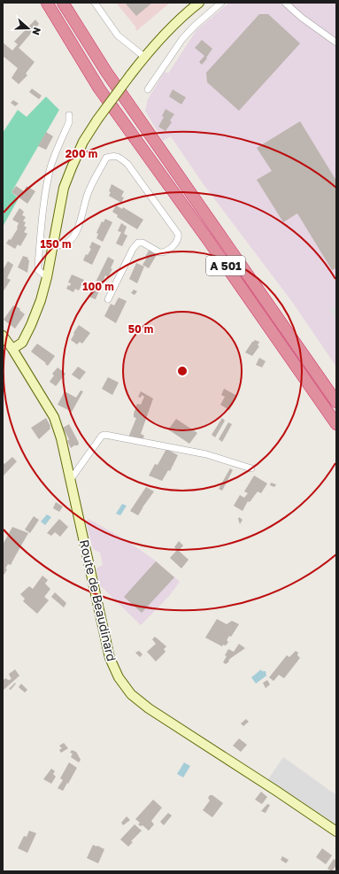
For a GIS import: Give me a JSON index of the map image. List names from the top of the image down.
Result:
{
  "streets": {
    "highway": ["A 501"],
    "street": ["Route de Beaudinard"]
  },
  "north": "right",
  "rings": [
    "200 m",
    "150 m",
    "100 m",
    "50 m"
  ]
}
